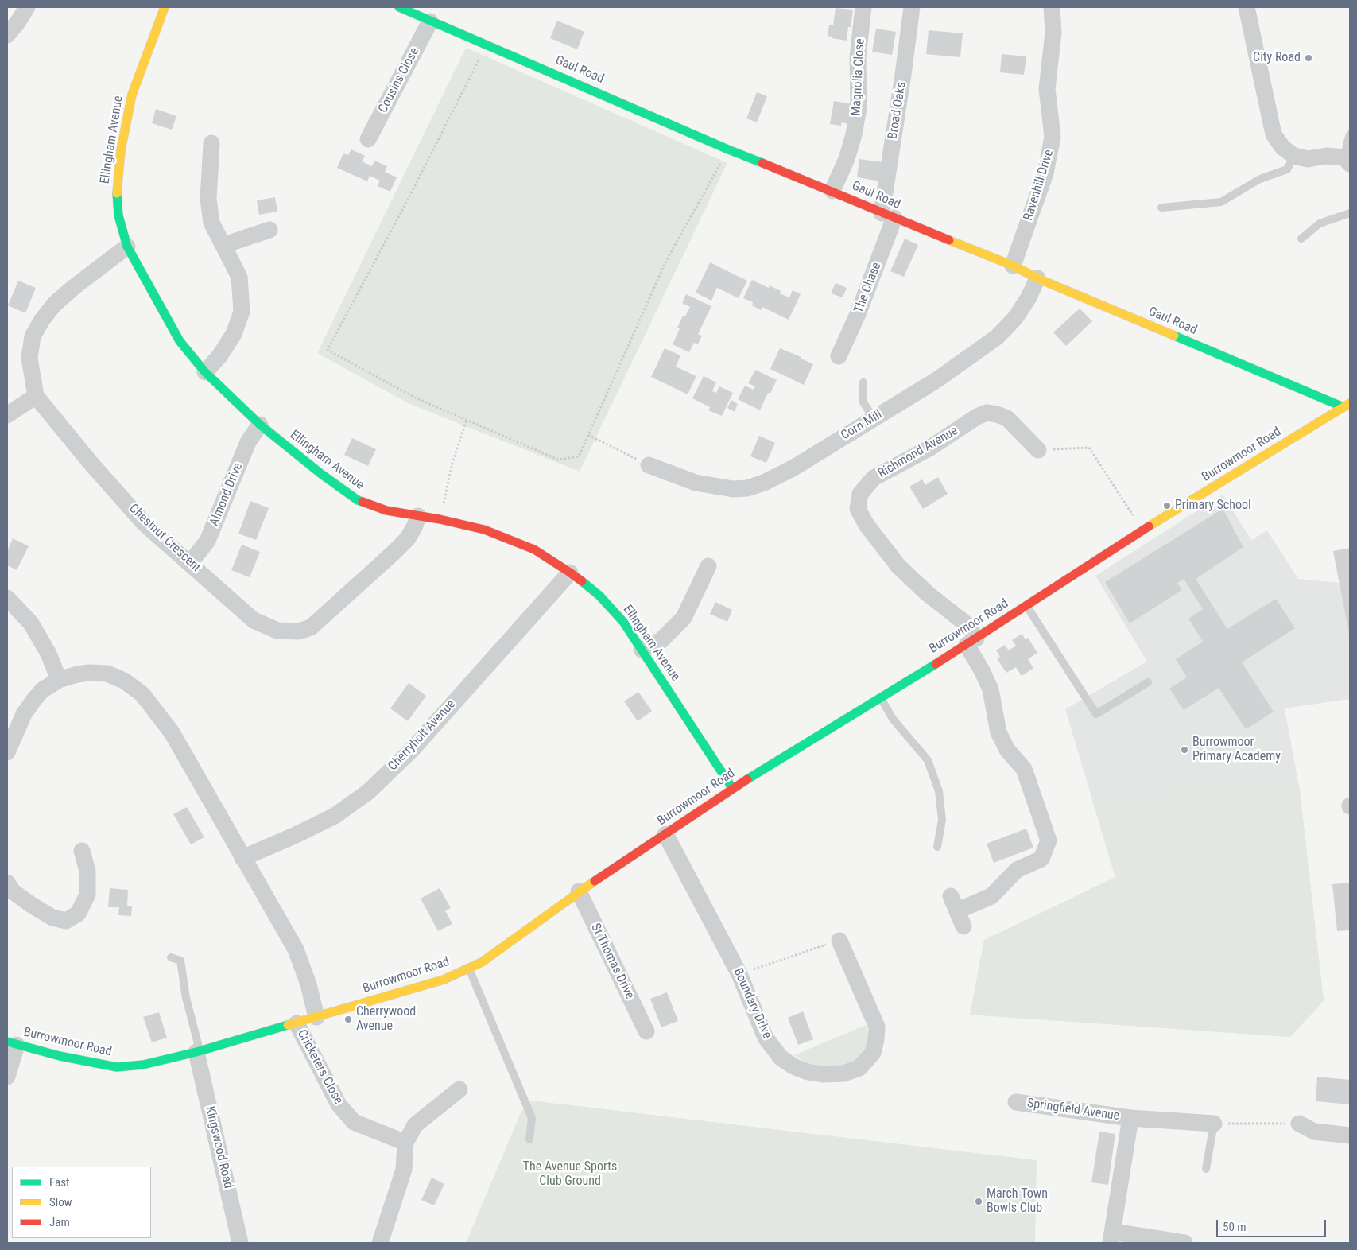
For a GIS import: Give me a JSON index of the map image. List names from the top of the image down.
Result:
{
  "streets": {
    "street": [
      "Gaul Road",
      "Magnolia Close",
      "Cousins Close",
      "Broad Oaks",
      "Ellingham Avenue",
      "Ravenhill Drive",
      "The Chase",
      "Corn Mill",
      "Richmond Avenue",
      "Burrowmoor Road",
      "Almond Drive",
      "Chestnut Crescent",
      "Cherryholt Avenue",
      "St Thomas Drive",
      "Boundary Drive",
      "Cricketers Close",
      "Springfield Avenue",
      "Kingswood Road"
    ]
  },
  "crossings": [
    ["Gaul Road", "Magnolia Close"],
    ["Gaul Road", "Cousins Close"],
    ["Gaul Road", "Broad Oaks"],
    ["Gaul Road", "Ravenhill Drive"],
    ["Gaul Road", "The Chase"],
    ["Gaul Road", "Corn Mill"],
    ["Gaul Road", "Burrowmoor Road"],
    ["Broad Oaks", "The Chase"],
    ["Ellingham Avenue", "Burrowmoor Road"],
    ["Ellingham Avenue", "Almond Drive"],
    ["Ellingham Avenue", "Chestnut Crescent"],
    ["Ellingham Avenue", "Cherryholt Avenue"],
    ["Richmond Avenue", "Burrowmoor Road"],
    ["Burrowmoor Road", "St Thomas Drive"],
    ["Burrowmoor Road", "Boundary Drive"],
    ["Burrowmoor Road", "Cricketers Close"],
    ["Burrowmoor Road", "Kingswood Road"],
    ["Almond Drive", "Chestnut Crescent"]
  ],
  "parks": ["The Avenue Sports Club Ground"],
  "places": [
    "City Road",
    "Primary School",
    "Burrowmoor Primary Academy",
    "Cherrywood Avenue",
    "March Town Bowls Club"
  ],
  "legend": ["Fast", "Slow", "Jam"],
  "scale_bar": "50 m"
}
